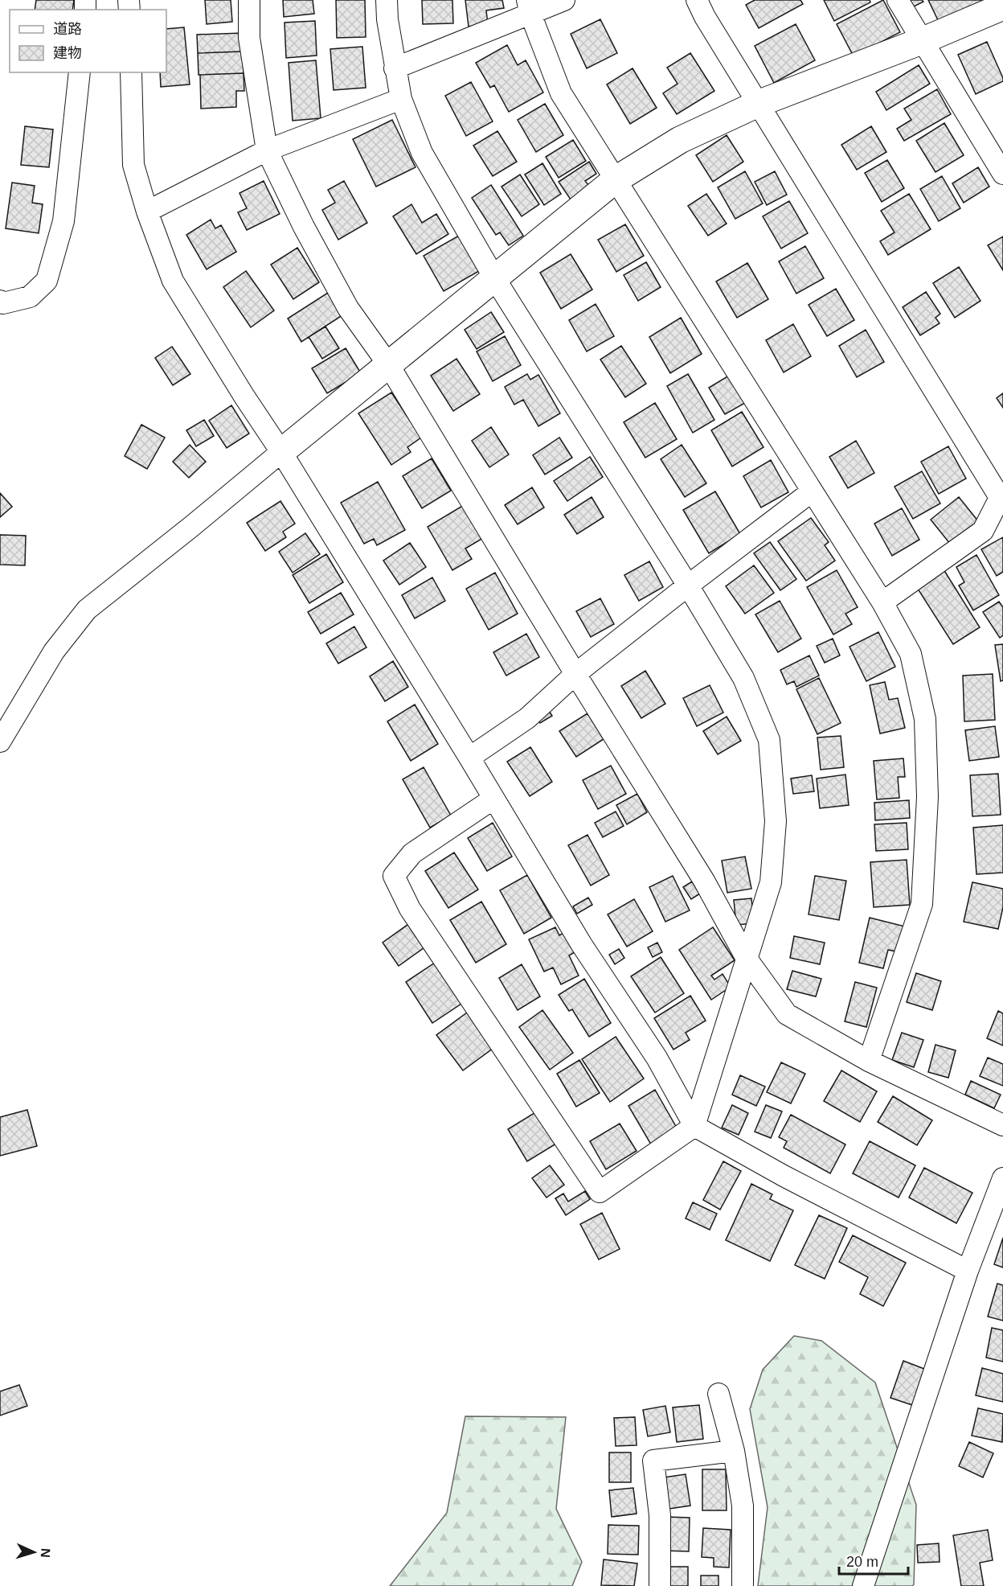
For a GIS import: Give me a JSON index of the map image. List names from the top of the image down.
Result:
{
  "legend": ["道路", "建物"],
  "scale_bar": "20 m",
  "north": "right"
}
